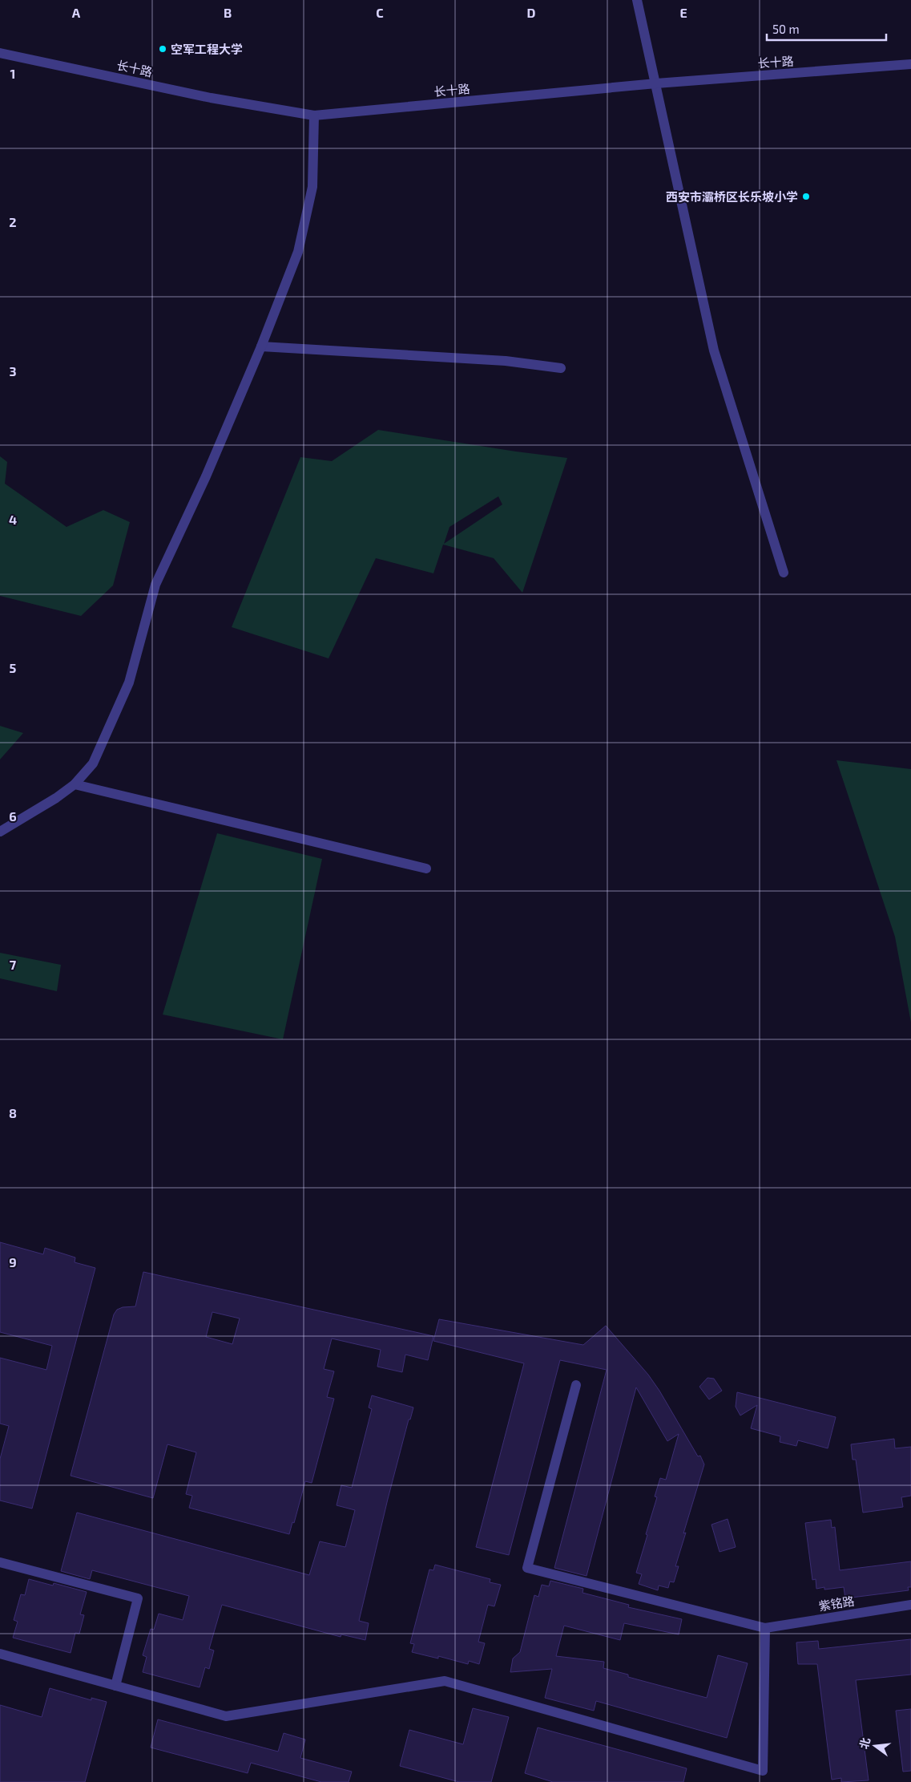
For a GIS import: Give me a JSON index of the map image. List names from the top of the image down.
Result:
{
  "streets": {
    "street": ["长十路", "紫铭路"]
  },
  "places": ["空军工程大学", "西安市灞桥区长乐坡小学"],
  "scale_bar": "50 m",
  "north": "left",
  "grid": {
    "columns": [
      "A",
      "B",
      "C",
      "D",
      "E"
    ],
    "rows": [
      "1",
      "2",
      "3",
      "4",
      "5",
      "6",
      "7",
      "8",
      "9"
    ]
  }
}
